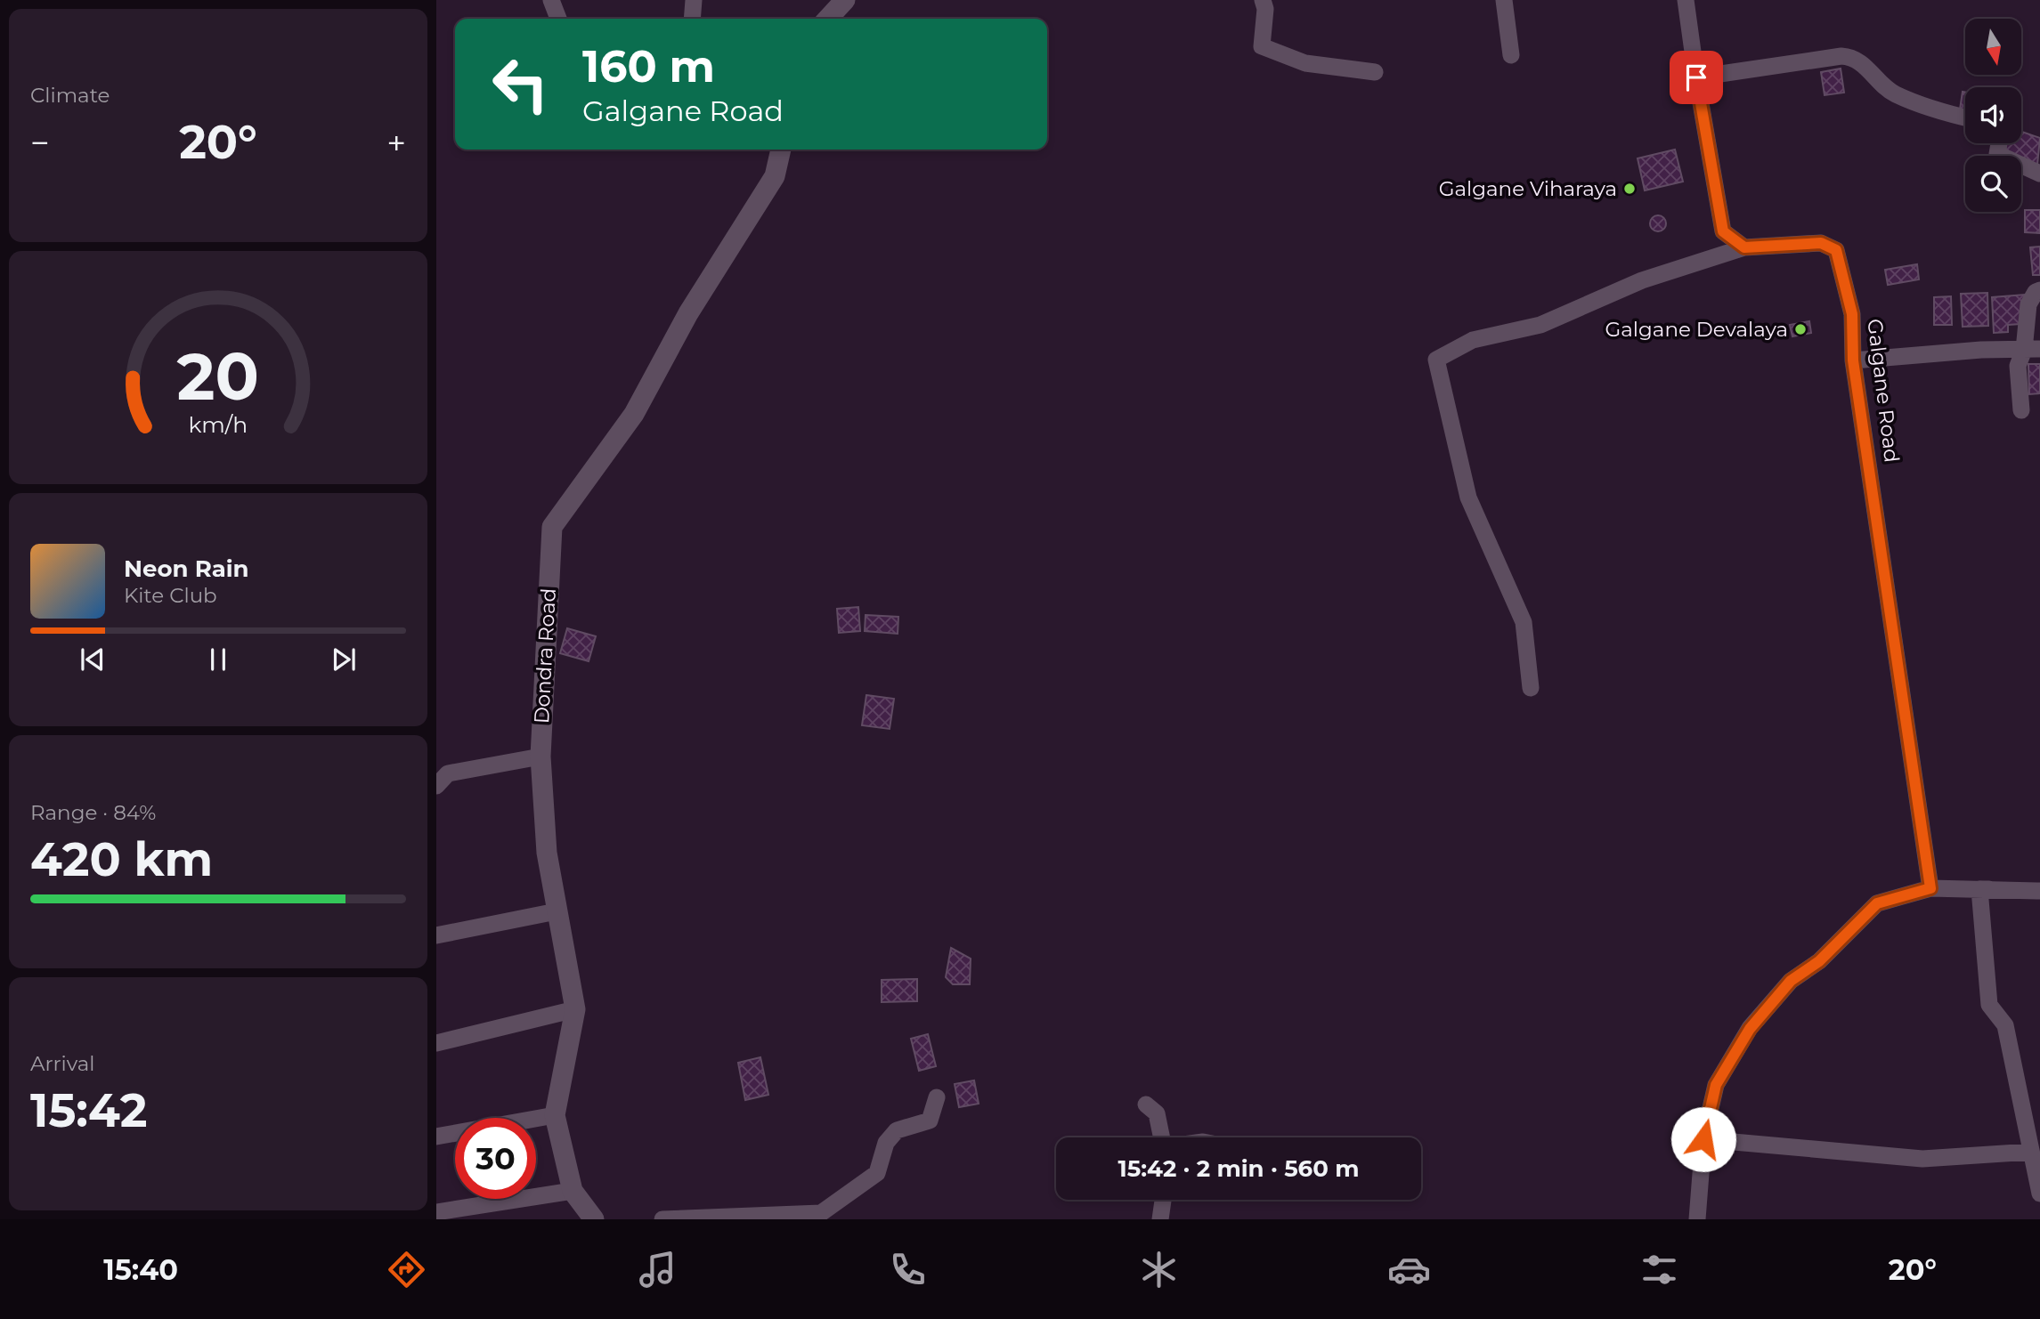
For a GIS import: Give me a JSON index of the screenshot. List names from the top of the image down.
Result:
{
  "streets": {
    "street": ["Galgane Road", "Dondra Road"]
  },
  "places": ["Galgane Viharaya", "Galgane Devalaya"],
  "north": "bottom",
  "page": {
    "tile": [
      "Climate",
      ["Range · 84%", "420 km"],
      ["Arrival", "15:42"]
    ],
    "turn": ["160 m", "Galgane Road"],
    "heat": ["−", "20°", "+"],
    "song": ["Neon Rain", "Kite Club"],
    "limit": "30",
    "trip": "15:42 · 2 min · 560 m",
    "tabs": ["15:40", "20°"],
    "gauge": ["20", "km/h"]
  }
}
